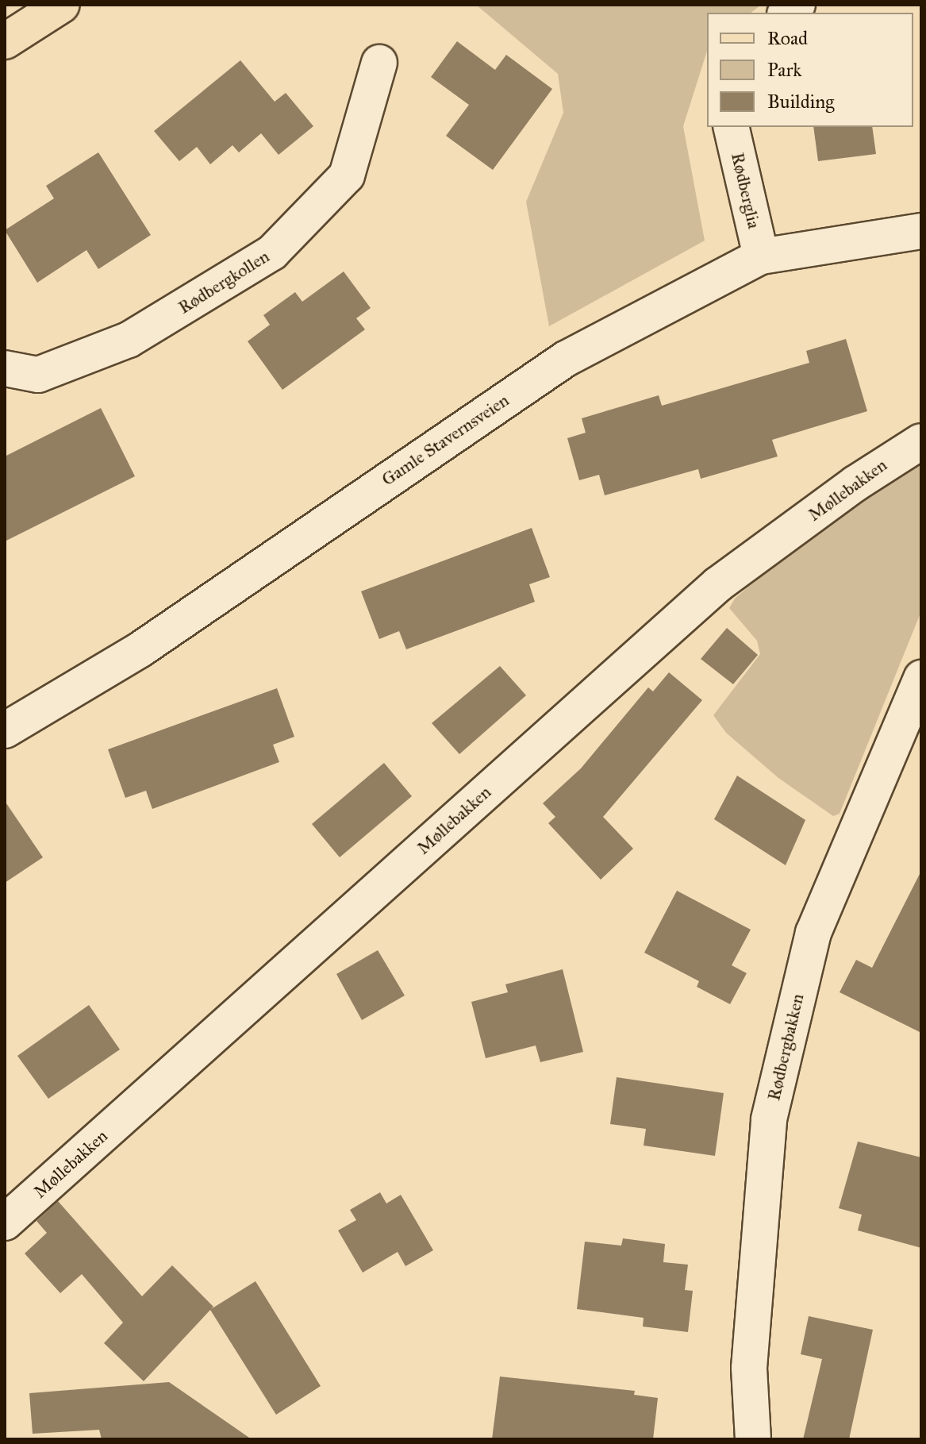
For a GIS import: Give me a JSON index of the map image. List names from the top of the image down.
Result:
{
  "streets": {
    "street": [
      "Rødberglia",
      "Rødbergkollen",
      "Gamle Stavernsveien",
      "Møllebakken",
      "Rødbergbakken"
    ]
  },
  "crossings": [
    ["Rødberglia", "Gamle Stavernsveien"]
  ],
  "legend": ["Road", "Park", "Building"]
}
